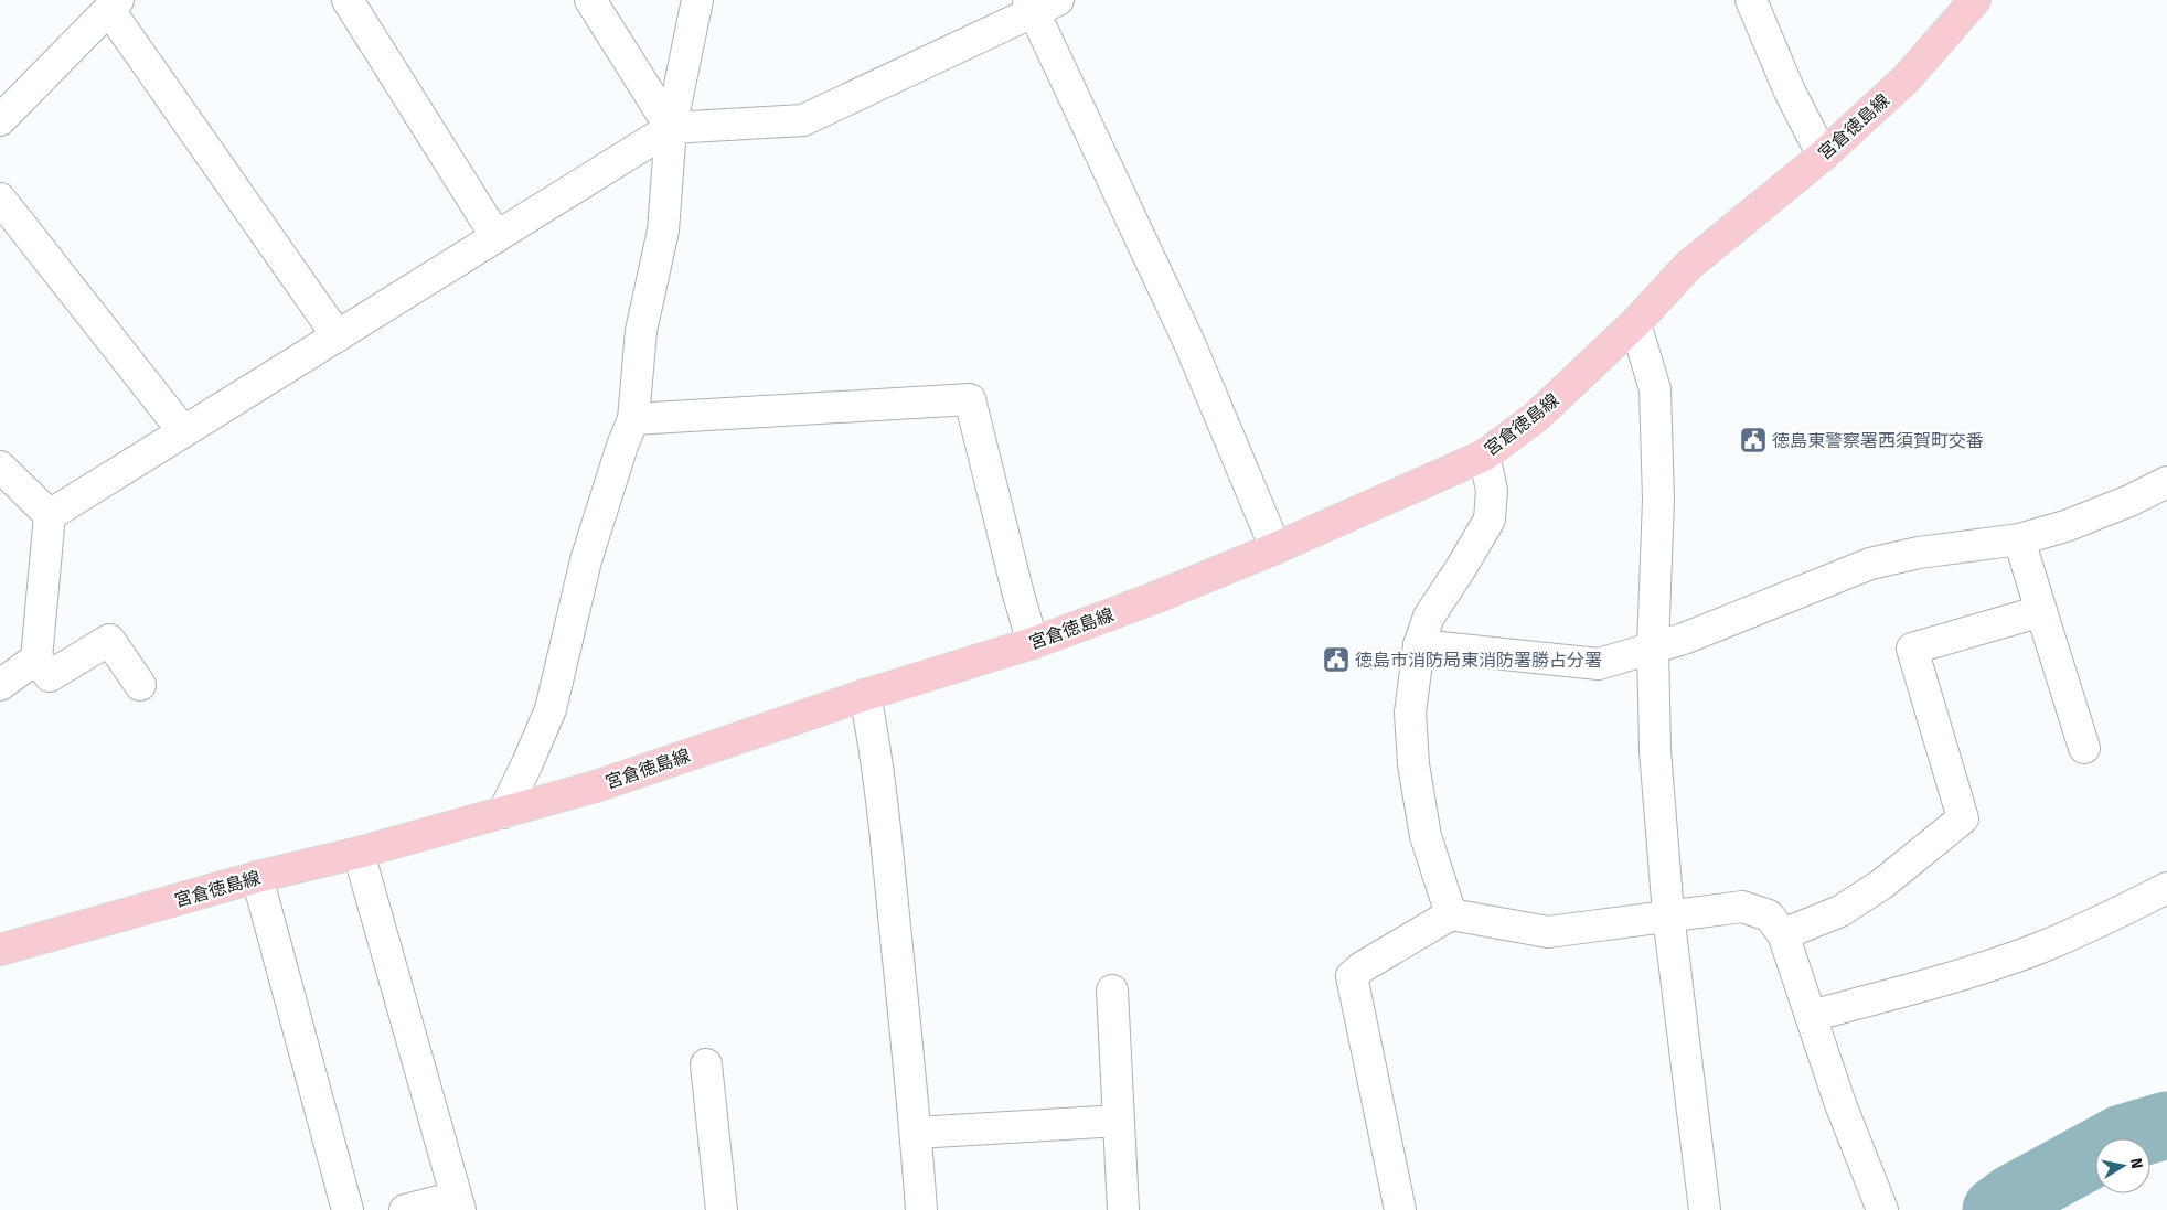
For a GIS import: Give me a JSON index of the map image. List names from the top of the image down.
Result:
{
  "streets": {
    "main road": ["宮倉徳島線"]
  },
  "places": {
    "public building": ["徳島東警察署西須賀町交番", "徳島市消防局東消防署勝占分署"]
  },
  "north": "right"
}
